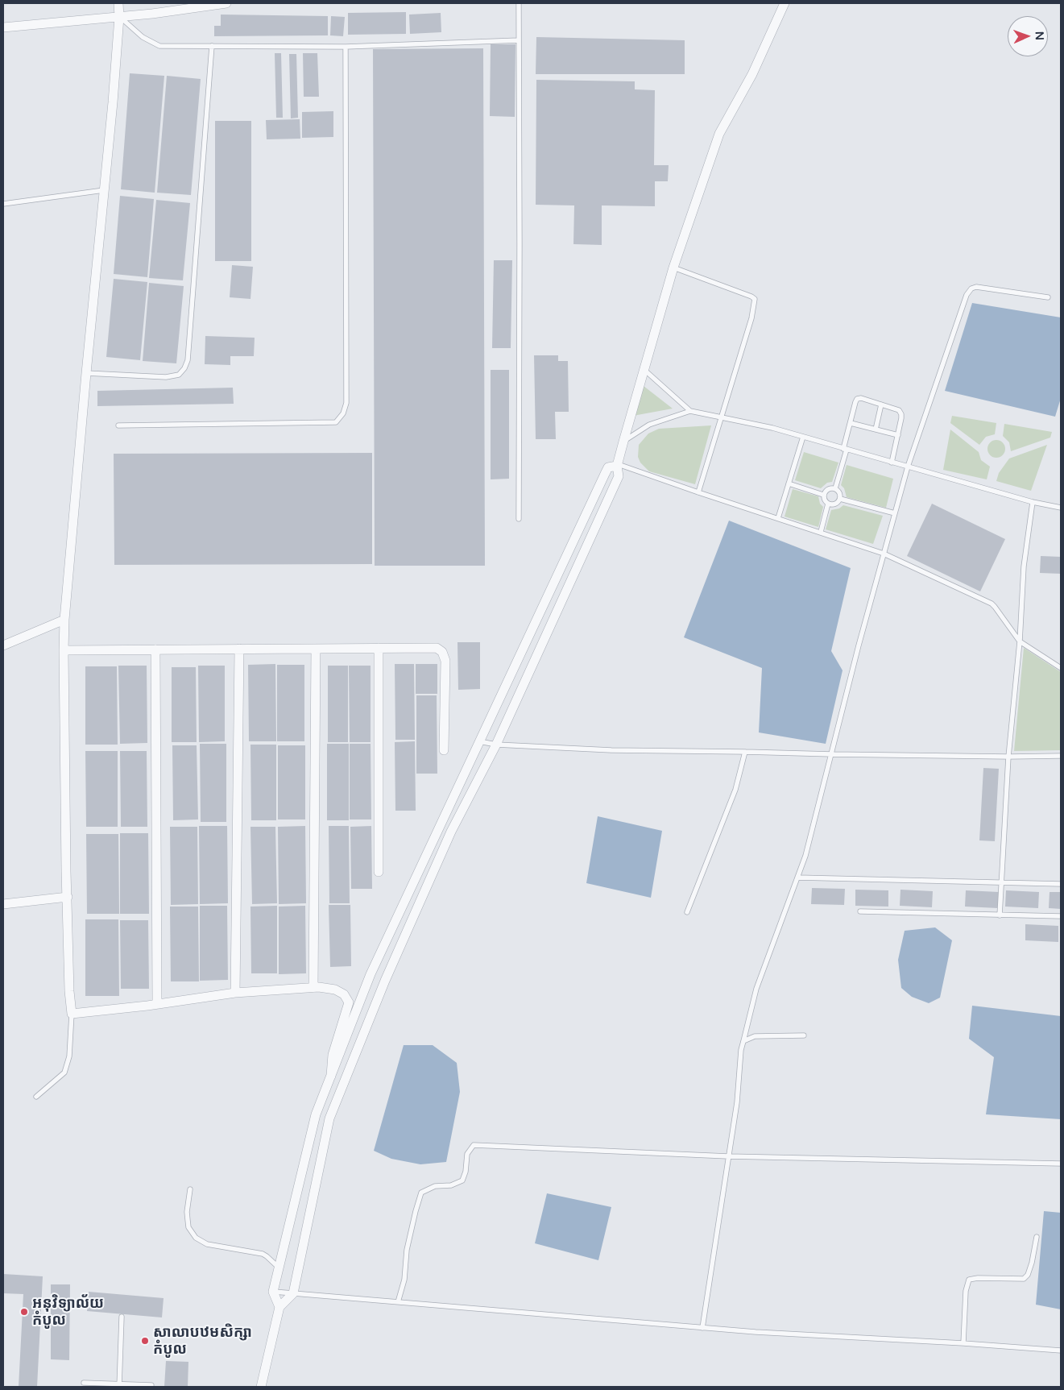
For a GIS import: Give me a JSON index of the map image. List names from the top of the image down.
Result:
{
  "places": ["អនុវិទ្យាល័យ កំបូល", "សាលាបឋមសិក្សា កំបូល"],
  "north": "right"
}
